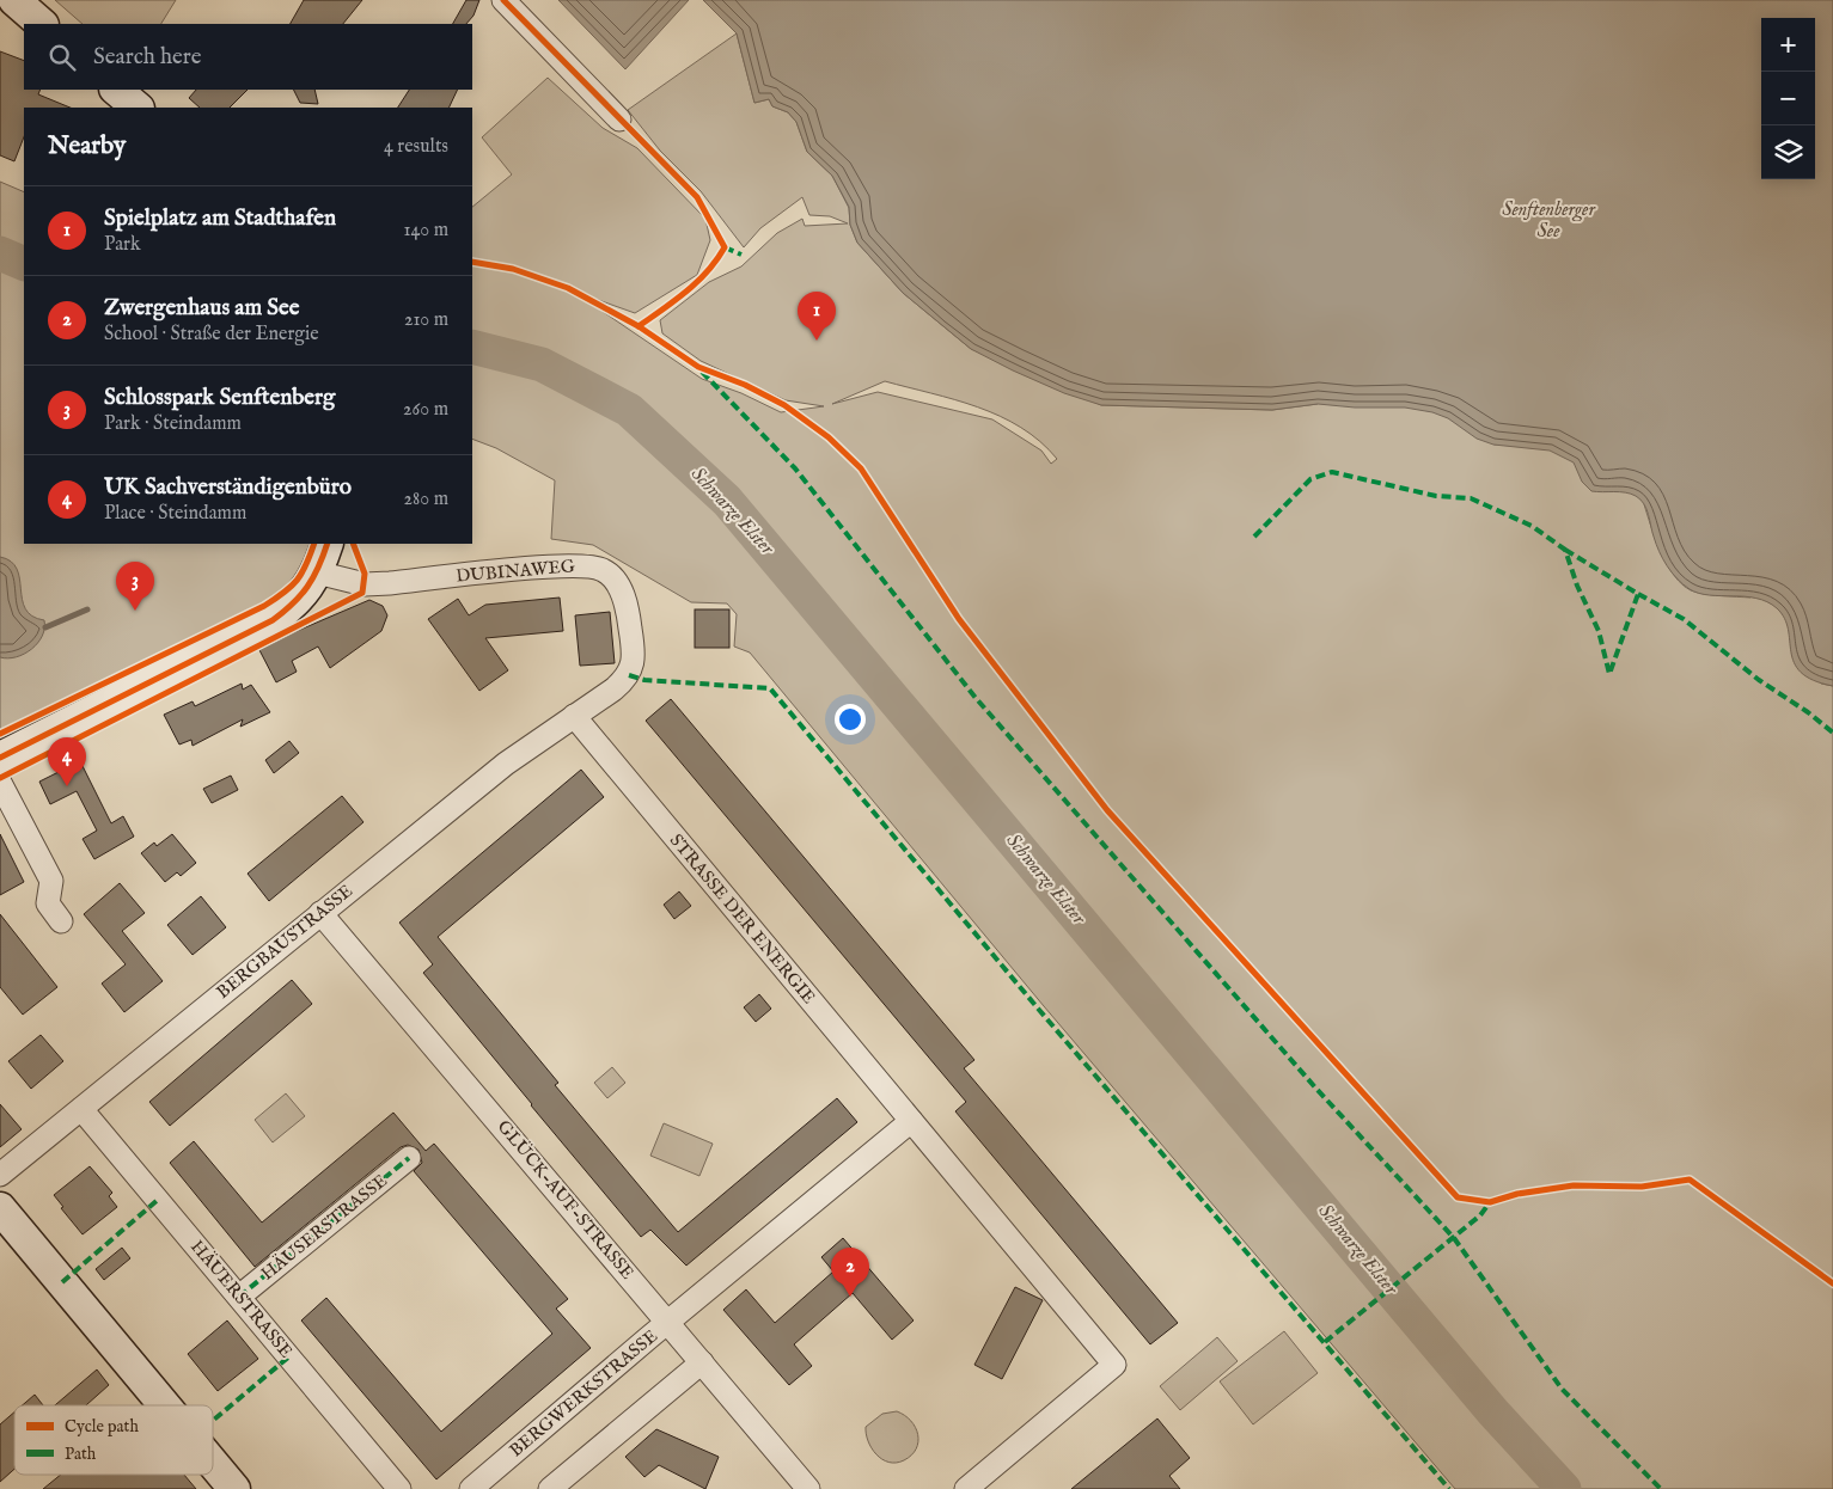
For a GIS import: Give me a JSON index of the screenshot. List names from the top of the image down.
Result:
{
  "streets": {
    "street": [
      "DUBINAWEG",
      "STRASSE DER ENERGIE",
      "BERGBAUSTRASSE",
      "GLÜCK-AUF-STRASSE",
      "HÄUSERSTRASSE",
      "HÄUERSTRASSE",
      "BERGWERKSTRASSE"
    ]
  },
  "crossings": [
    ["DUBINAWEG", "STRASSE DER ENERGIE"],
    ["DUBINAWEG", "BERGBAUSTRASSE"],
    ["STRASSE DER ENERGIE", "BERGBAUSTRASSE"],
    ["BERGBAUSTRASSE", "GLÜCK-AUF-STRASSE"],
    ["BERGBAUSTRASSE", "HÄUERSTRASSE"],
    ["GLÜCK-AUF-STRASSE", "BERGWERKSTRASSE"],
    ["HÄUSERSTRASSE", "HÄUERSTRASSE"]
  ],
  "water": ["Senftenberger See", "Schwarze Elster"],
  "legend": ["Cycle path", "Path"],
  "page": {
    "map_buttons": ["+", "−"],
    "search": "Search here",
    "heading": ["Nearby", "4 results"],
    "list": [
      {
        "mark": "1",
        "name": "Spielplatz am Stadthafen",
        "note": "Park",
        "value": "140 m"
      },
      {
        "mark": "2",
        "name": "Zwergenhaus am See",
        "note": "School · Straße der Energie",
        "value": "210 m"
      },
      {
        "mark": "3",
        "name": "Schlosspark Senftenberg",
        "note": "Park · Steindamm",
        "value": "260 m"
      },
      {
        "mark": "4",
        "name": "UK Sachverständigenbüro",
        "note": "Place · Steindamm",
        "value": "280 m"
      }
    ],
    "pins": [
      "1",
      "3",
      "4",
      "2"
    ]
  }
}
